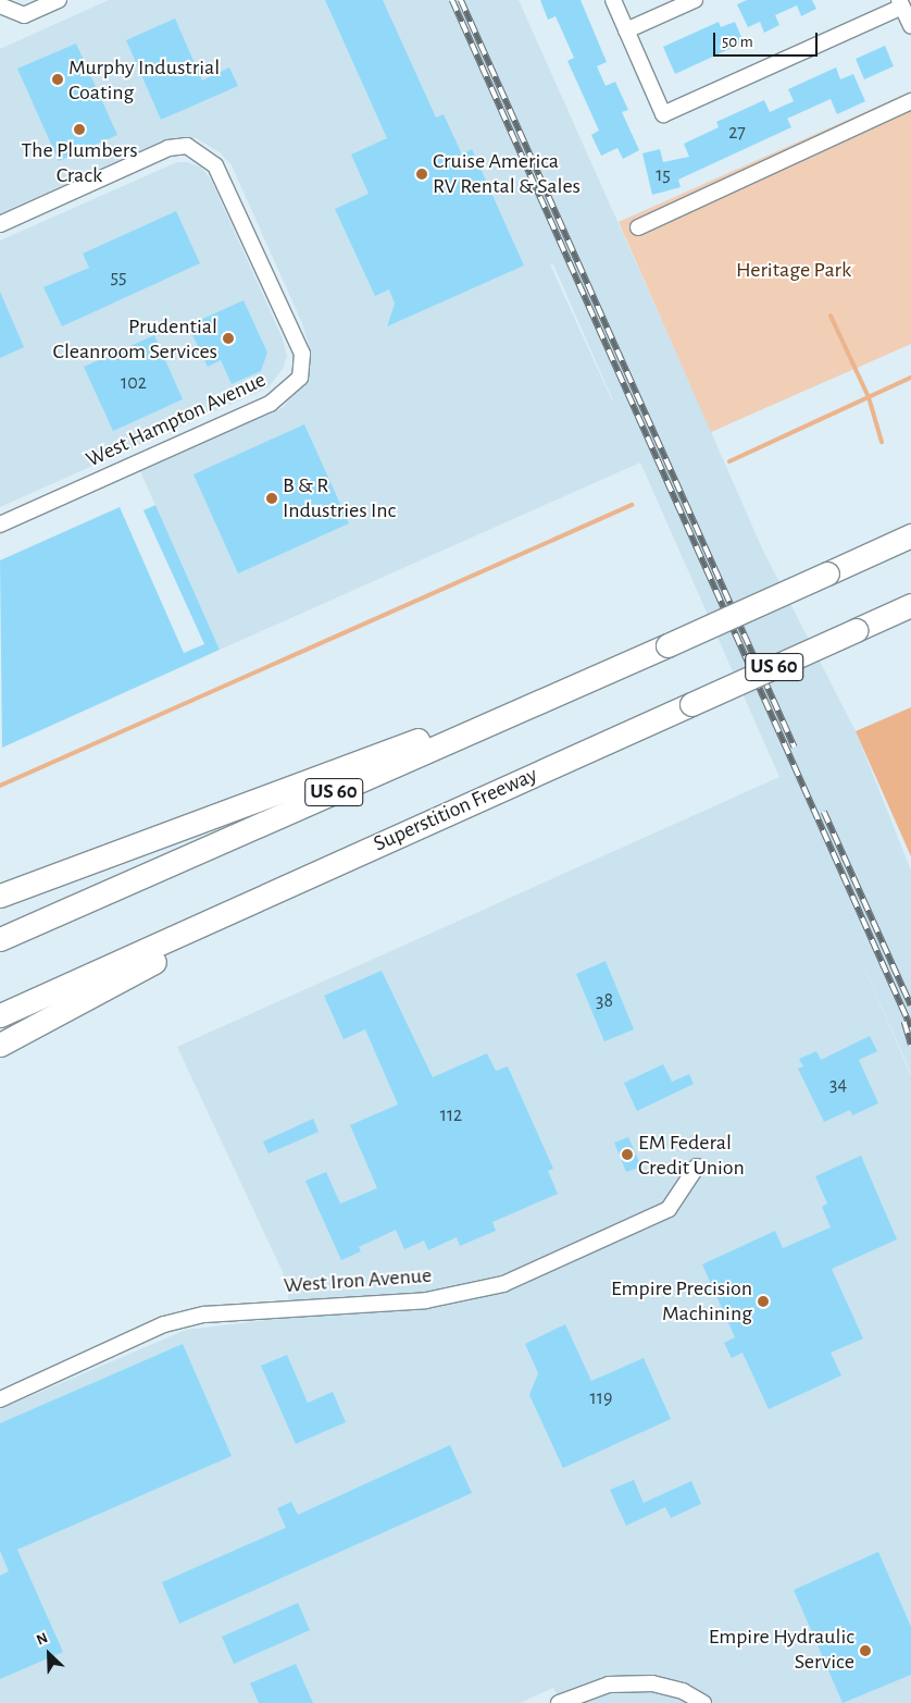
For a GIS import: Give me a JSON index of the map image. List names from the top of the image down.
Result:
{
  "streets": {
    "highway": ["US 60", "Superstition Freeway"],
    "street": ["West Hampton Avenue", "West Iron Avenue"]
  },
  "parks": ["Heritage Park"],
  "places": [
    "Murphy Industrial Coating",
    "The Plumbers Crack",
    "Cruise America RV Rental & Sales",
    "Prudential Cleanroom Services",
    "B & R Industries Inc",
    "EM Federal Credit Union",
    "Empire Precision Machining",
    "Empire Hydraulic Service"
  ],
  "house_numbers": [
    "27",
    "15",
    "55",
    "102",
    "38",
    "34",
    "112",
    "119"
  ],
  "scale_bar": "50 m",
  "north": "top left"
}
